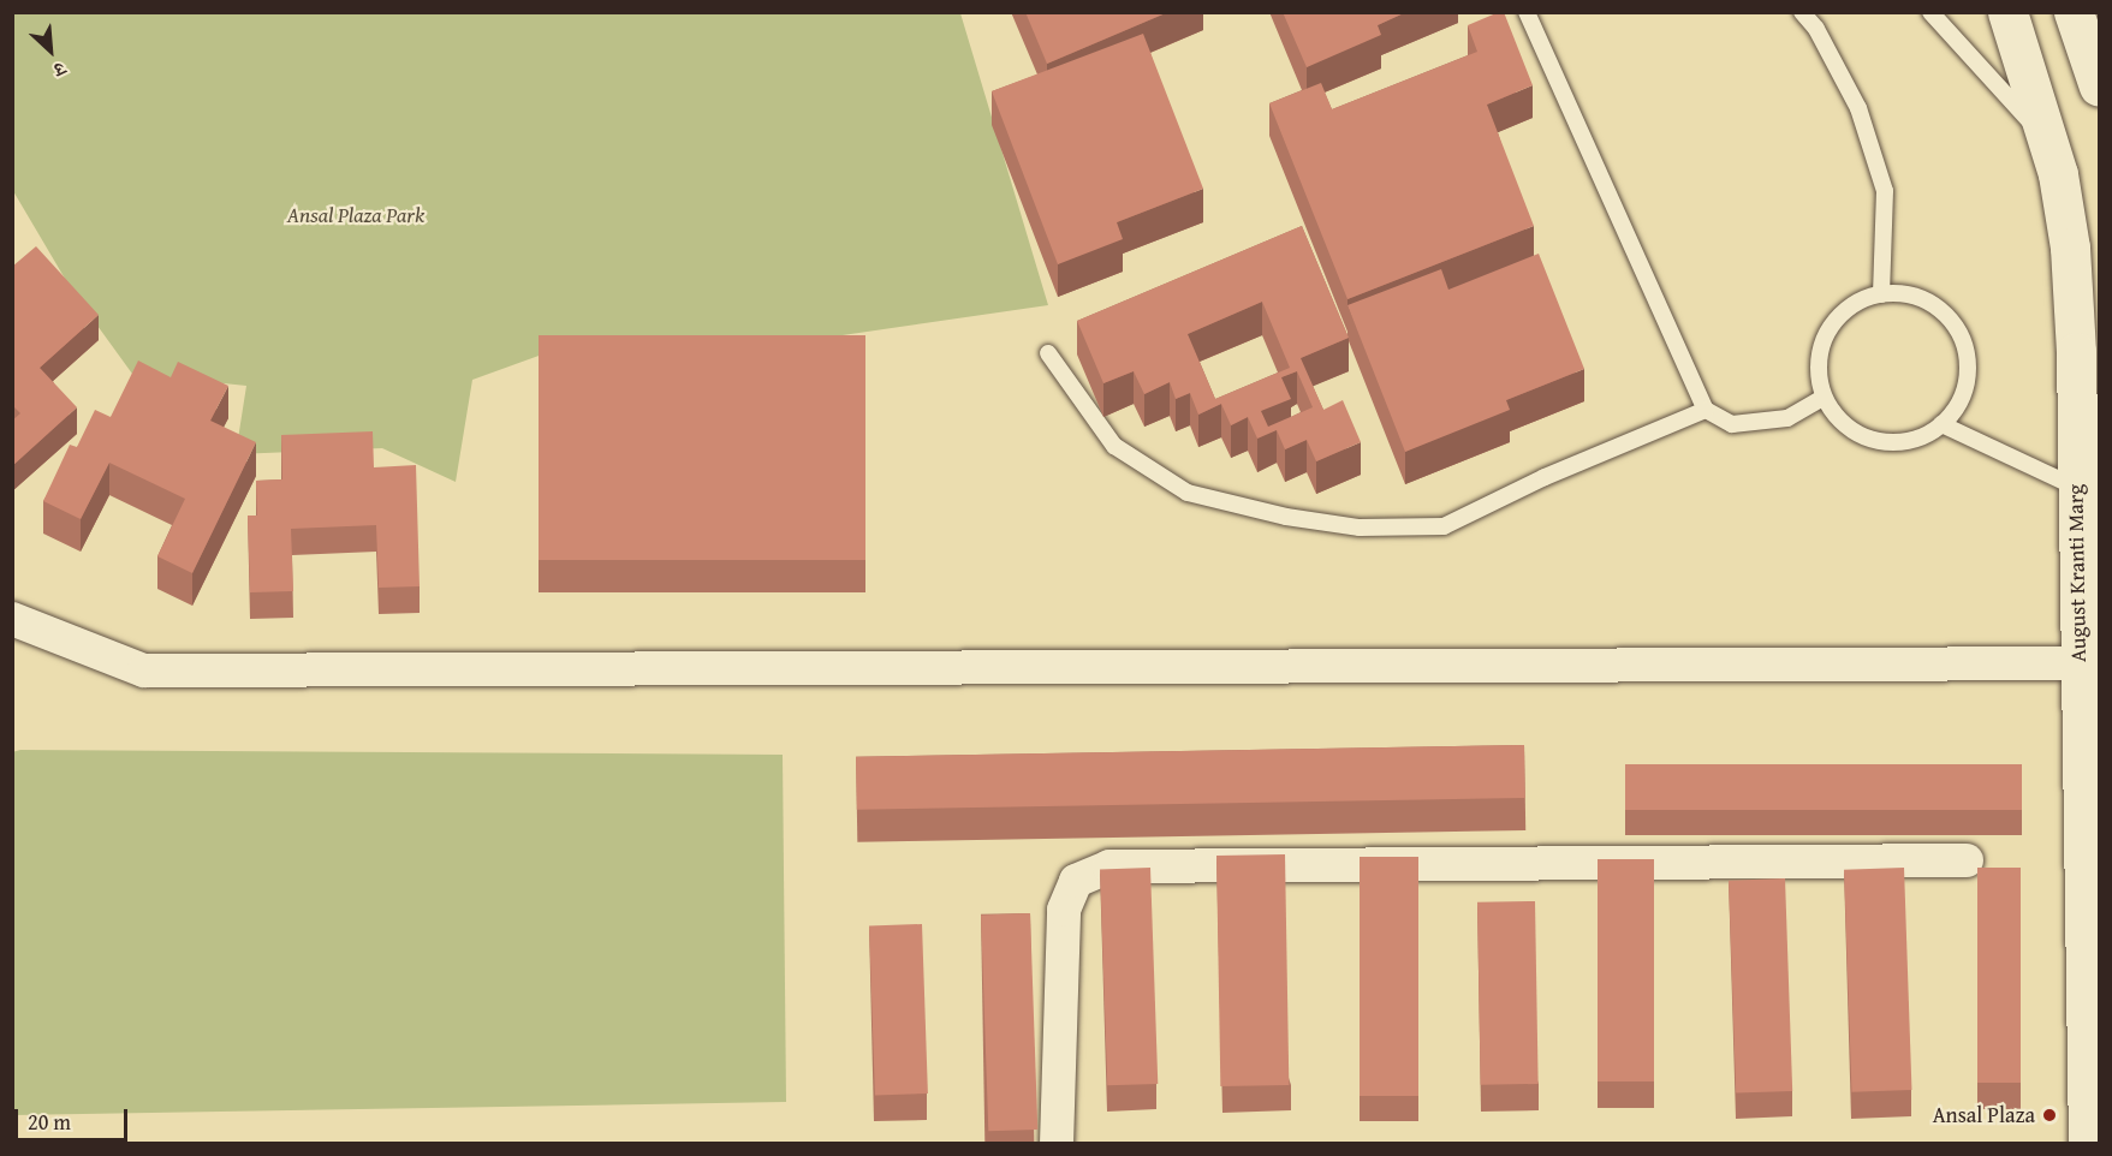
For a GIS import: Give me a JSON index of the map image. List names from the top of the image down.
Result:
{
  "streets": {
    "main road": ["August Kranti Marg"]
  },
  "parks": ["Ansal Plaza Park"],
  "places": ["Ansal Plaza"],
  "scale_bar": "20 m",
  "north": "bottom right"
}
